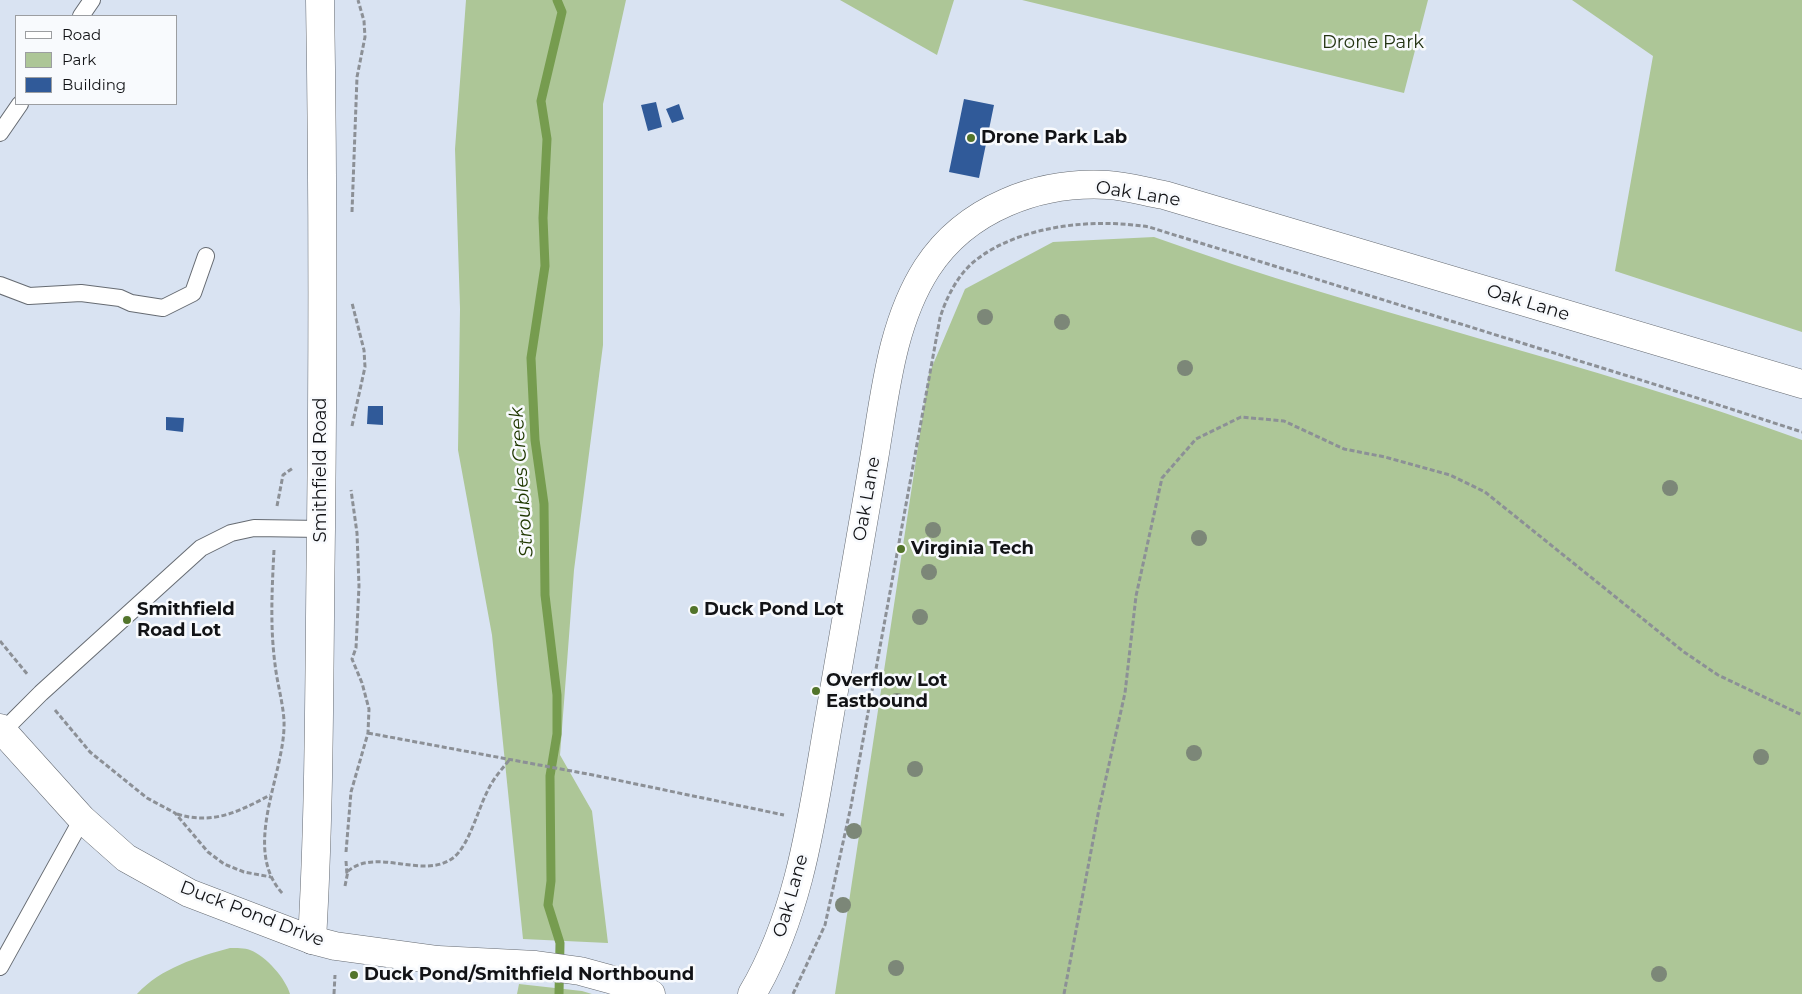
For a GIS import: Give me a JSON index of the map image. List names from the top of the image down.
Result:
{
  "streets": {
    "street": ["Oak Lane", "Smithfield Road", "Duck Pond Drive"]
  },
  "crossings": [
    ["Smithfield Road", "Duck Pond Drive"]
  ],
  "water": ["Stroubles Creek"],
  "parks": ["Drone Park"],
  "places": [
    "Drone Park Lab",
    "Virginia Tech",
    "Duck Pond Lot",
    "Smithfield Road Lot",
    "Overflow Lot Eastbound",
    "Duck Pond/Smithfield Northbound"
  ],
  "legend": ["Road", "Park", "Building"]
}
